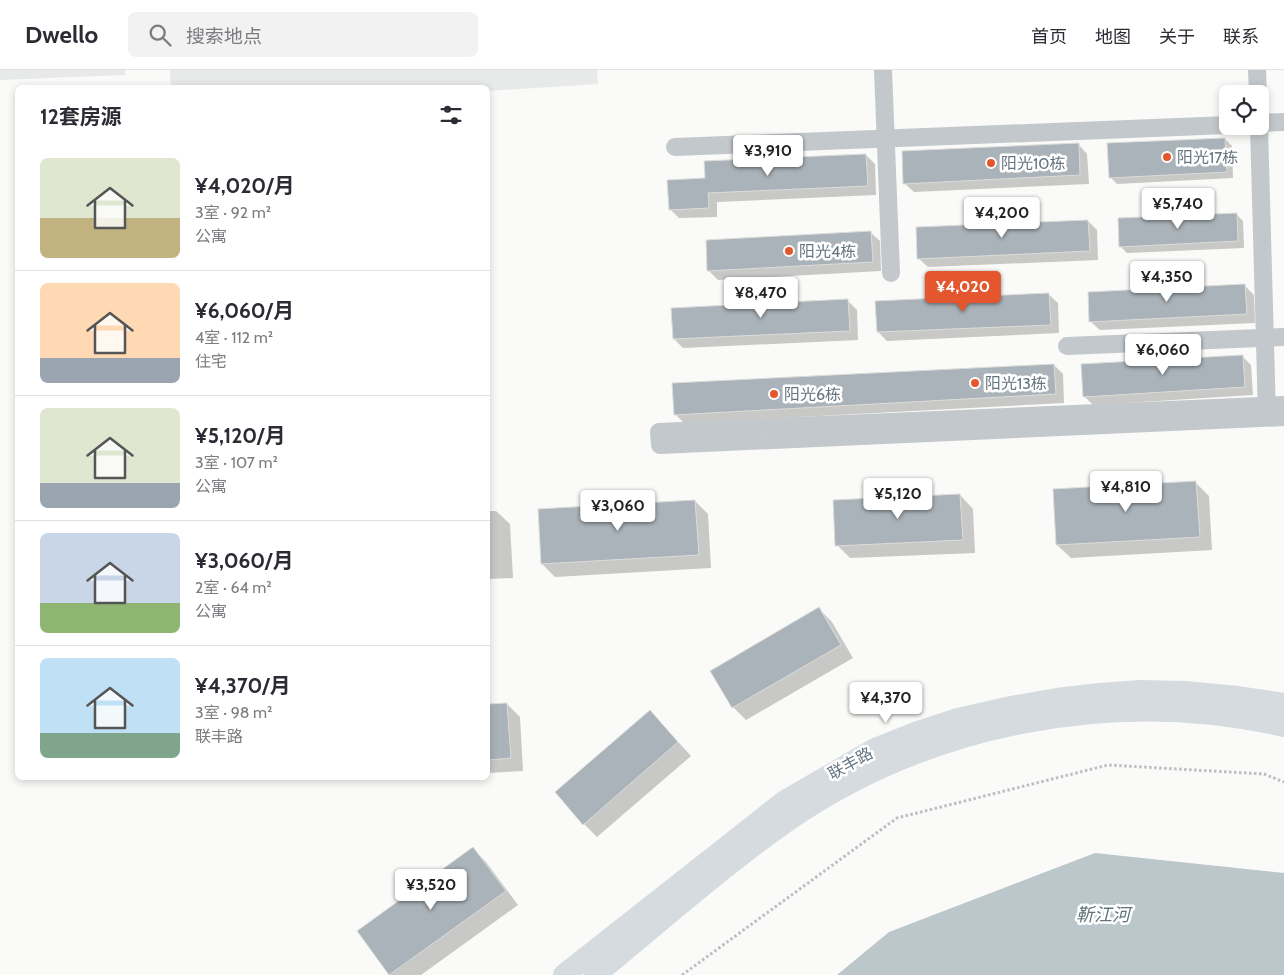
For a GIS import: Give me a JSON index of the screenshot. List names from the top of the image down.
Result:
{
  "streets": {
    "main road": ["联丰路"]
  },
  "water": ["靳江河"],
  "places": [
    "阳光17栋",
    "阳光10栋",
    "阳光4栋",
    "阳光13栋",
    "阳光6栋"
  ],
  "page": {
    "header": "Dwello",
    "search": "搜索地点",
    "nav": [
      "首页",
      "地图",
      "关于",
      "联系"
    ],
    "heading": "12套房源",
    "price": [
      "¥3,910",
      "¥5,740",
      "¥4,200",
      "¥4,350",
      "¥4,020",
      "¥8,470",
      "¥6,060",
      "¥4,810",
      "¥5,120",
      "¥3,060",
      "¥4,370",
      "¥3,520"
    ],
    "list": [
      {
        "name": "¥4,020/月",
        "note": "3室 · 92 m² · 公寓"
      },
      {
        "name": "¥6,060/月",
        "note": "4室 · 112 m² · 住宅"
      },
      {
        "name": "¥5,120/月",
        "note": "3室 · 107 m² · 公寓"
      },
      {
        "name": "¥3,060/月",
        "note": "2室 · 64 m² · 公寓"
      },
      {
        "name": "¥4,370/月",
        "note": "3室 · 98 m² · 联丰路"
      }
    ]
  }
}
